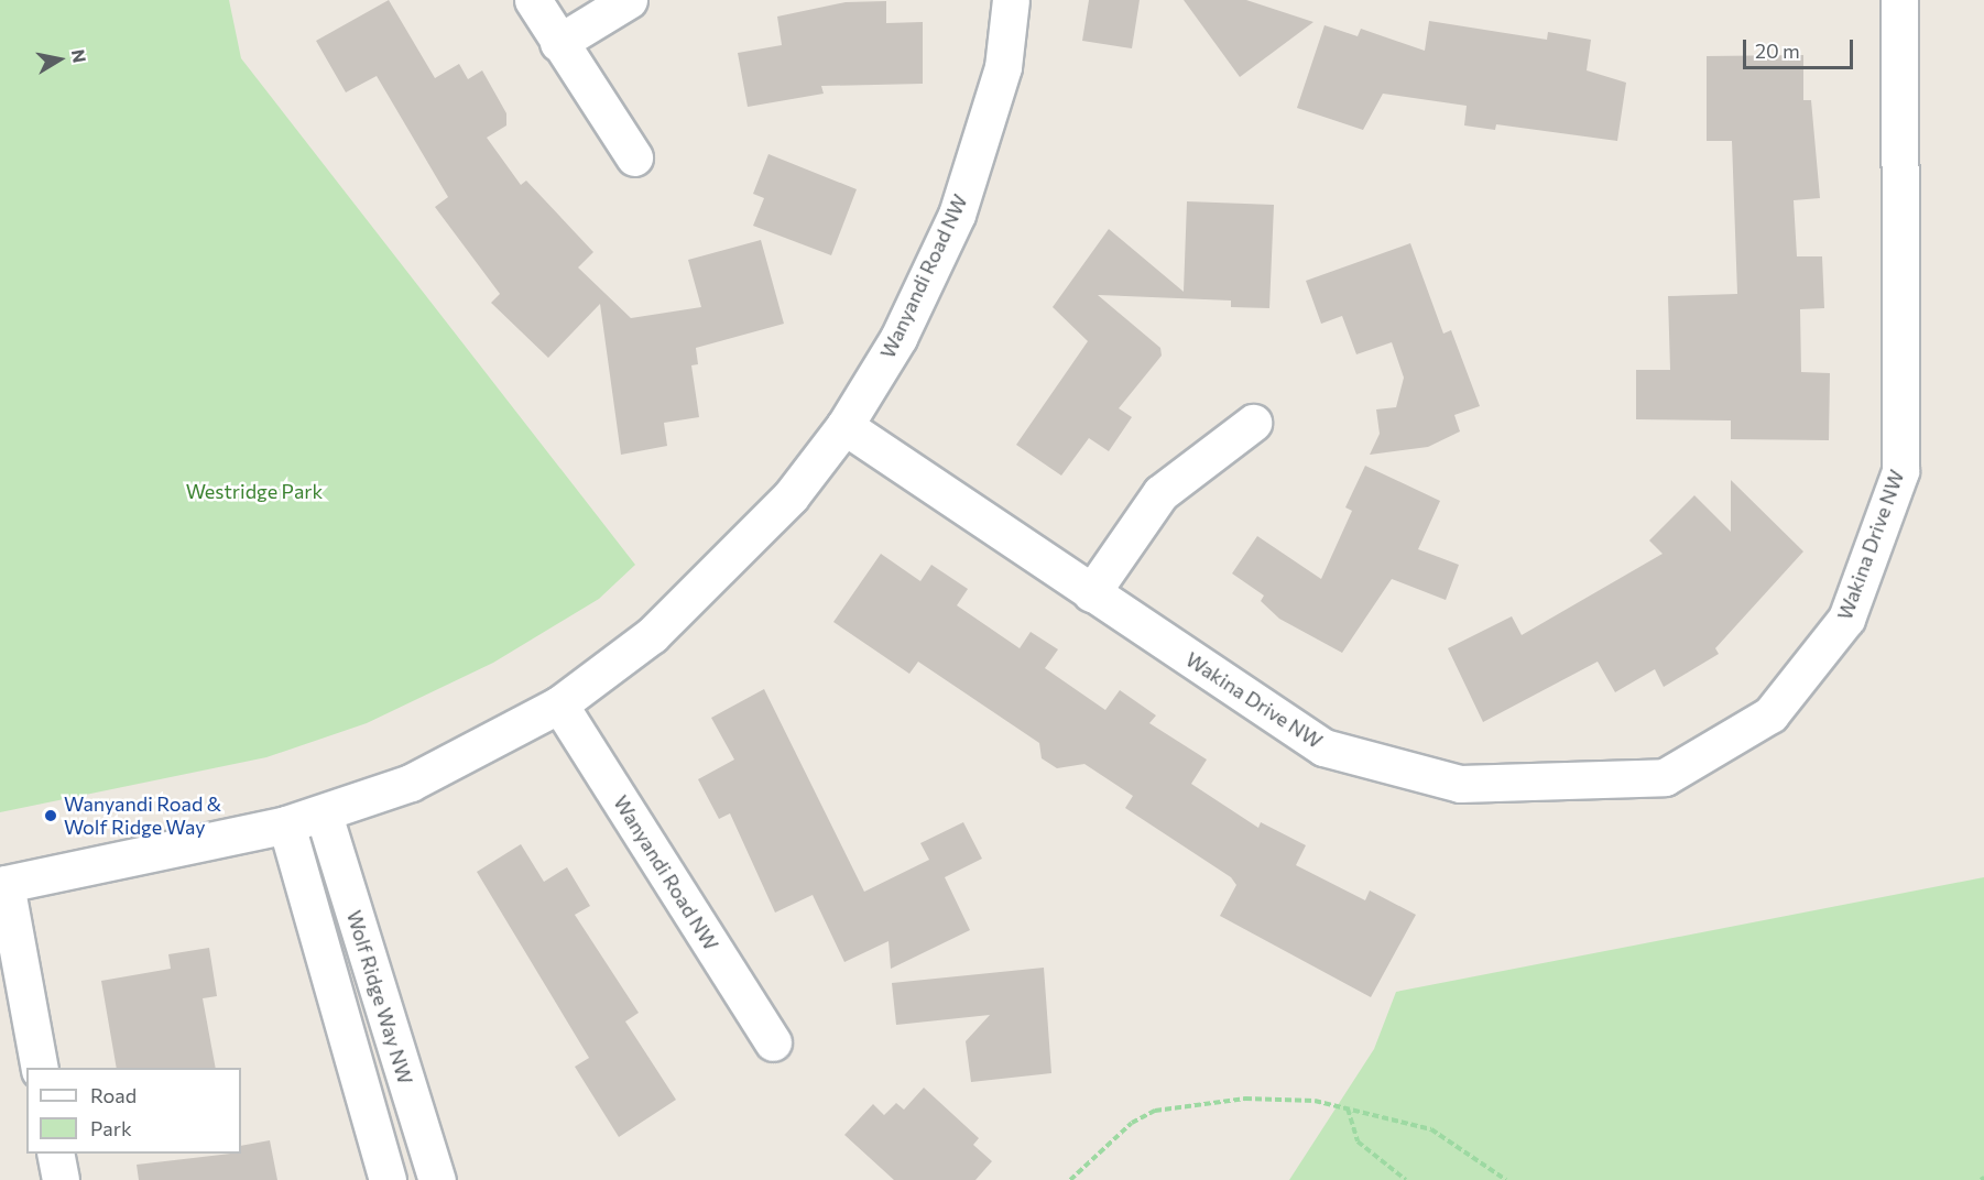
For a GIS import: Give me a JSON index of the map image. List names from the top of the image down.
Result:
{
  "streets": {
    "street": ["Wanyandi Road NW", "Wakina Drive NW", "Wolf Ridge Way NW"]
  },
  "crossings": [
    ["Wanyandi Road NW", "Wakina Drive NW"],
    ["Wanyandi Road NW", "Wolf Ridge Way NW"]
  ],
  "parks": ["Westridge Park"],
  "places": ["Wanyandi Road & Wolf Ridge Way"],
  "legend": ["Road", "Park"],
  "scale_bar": "20 m",
  "north": "right"
}
